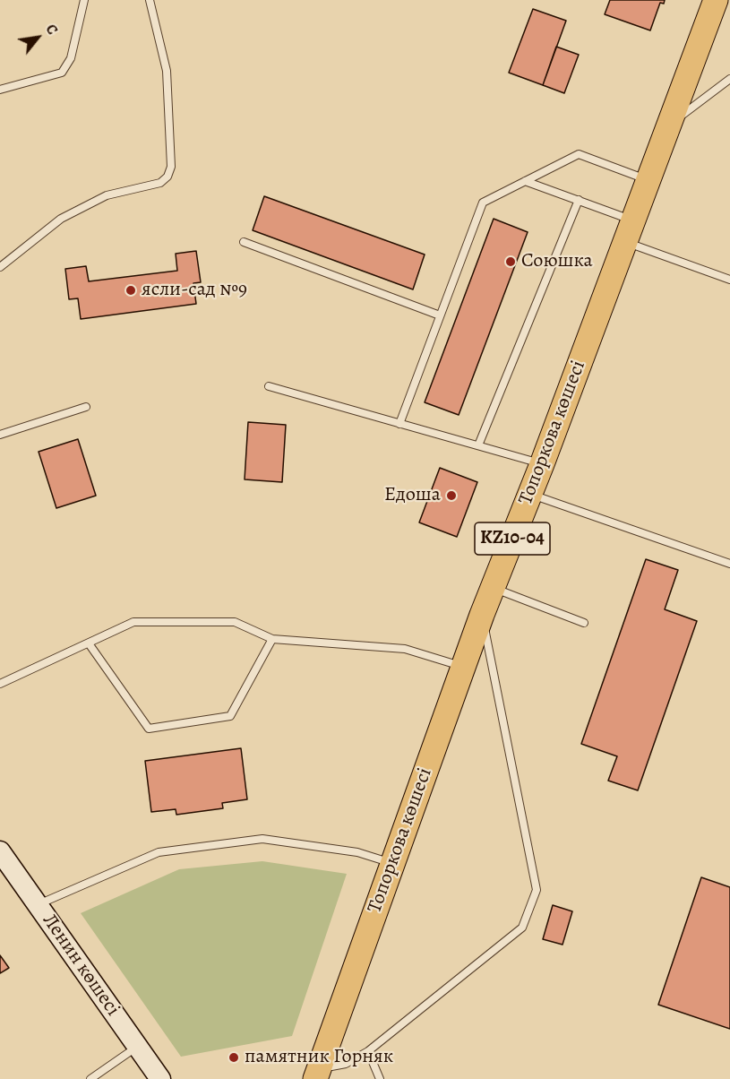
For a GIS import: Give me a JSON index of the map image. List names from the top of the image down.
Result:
{
  "streets": {
    "highway": ["Топоркова көшесі", "KZ10-04"],
    "main road": ["Ленин көшесі"]
  },
  "places": [
    "Союшка",
    "ясли-сад №9",
    "Едоша",
    "памятник Горняк"
  ],
  "north": "top right"
}
